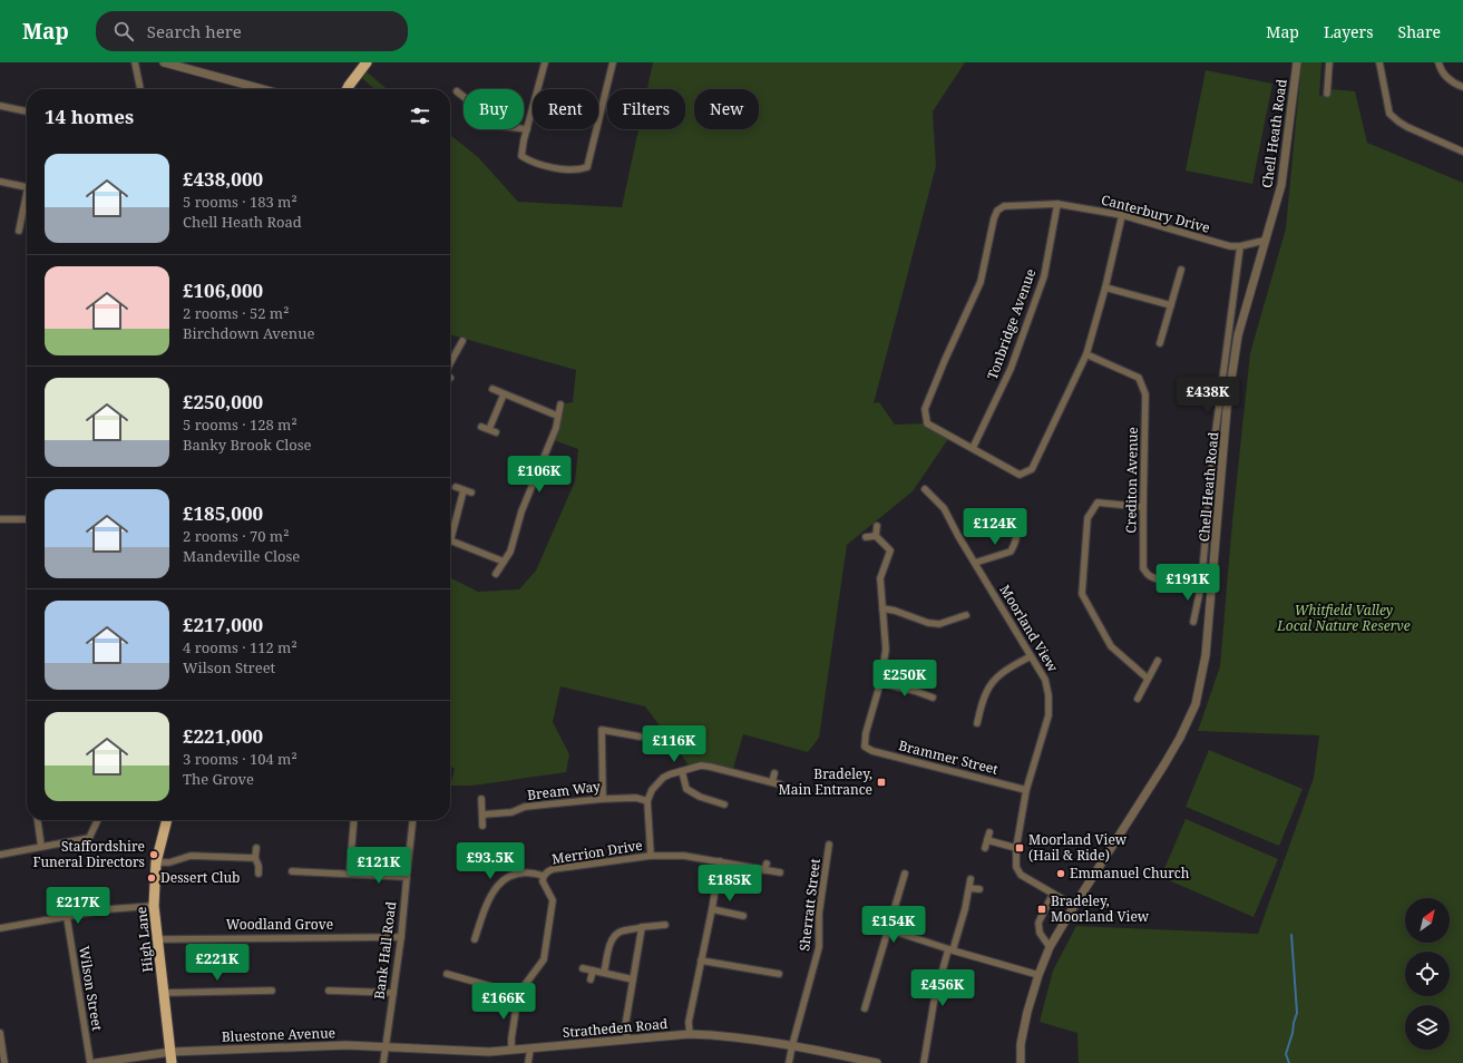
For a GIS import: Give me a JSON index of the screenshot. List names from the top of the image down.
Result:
{
  "streets": {
    "main road": ["High Lane"],
    "street": [
      "Chell Heath Road",
      "Canterbury Drive",
      "Tonbridge Avenue",
      "Crediton Avenue",
      "Moorland View",
      "Brammer Street",
      "Bream Way",
      "Merrion Drive",
      "Sherratt Street",
      "Woodland Grove",
      "Bank Hall Road",
      "Wilson Street",
      "Stratheden Road",
      "Bluestone Avenue"
    ]
  },
  "crossings": [
    ["Chell Heath Road", "Canterbury Drive"],
    ["Chell Heath Road", "Crediton Avenue"],
    ["Chell Heath Road", "Moorland View"],
    ["Canterbury Drive", "Tonbridge Avenue"],
    ["Moorland View", "Brammer Street"],
    ["Sherratt Street", "Stratheden Road"],
    ["Woodland Grove", "High Lane"],
    ["Woodland Grove", "Bank Hall Road"],
    ["High Lane", "Bluestone Avenue"],
    ["Bank Hall Road", "Stratheden Road"],
    ["Bank Hall Road", "Bluestone Avenue"],
    ["Stratheden Road", "Bluestone Avenue"]
  ],
  "parks": ["Whitfield Valley Local Nature Reserve"],
  "places": {
    "transit": ["Bradeley, Main Entrance", "Moorland View (Hail & Ride)", "Bradeley, Moorland View"],
    "other": ["Staffordshire Funeral Directors", "Emmanuel Church", "Dessert Club"]
  },
  "north": "top right",
  "page": {
    "header": "Map",
    "search": "Search here",
    "nav": ["Map", "Layers", "Share"],
    "chip": [
      "Buy",
      "Rent",
      "Filters",
      "New"
    ],
    "heading": "14 homes",
    "list": [
      {
        "name": "£438,000",
        "note": "5 rooms · 183 m² · Chell Heath Road"
      },
      {
        "name": "£106,000",
        "note": "2 rooms · 52 m² · Birchdown Avenue"
      },
      {
        "name": "£250,000",
        "note": "5 rooms · 128 m² · Banky Brook Close"
      },
      {
        "name": "£185,000",
        "note": "2 rooms · 70 m² · Mandeville Close"
      },
      {
        "name": "£217,000",
        "note": "4 rooms · 112 m² · Wilson Street"
      },
      {
        "name": "£221,000",
        "note": "3 rooms · 104 m² · The Grove"
      }
    ],
    "price": [
      "£438K",
      "£106K",
      "£124K",
      "£191K",
      "£250K",
      "£116K",
      "£93.5K",
      "£121K",
      "£185K",
      "£217K",
      "£154K",
      "£221K",
      "£456K",
      "£166K"
    ]
  }
}
